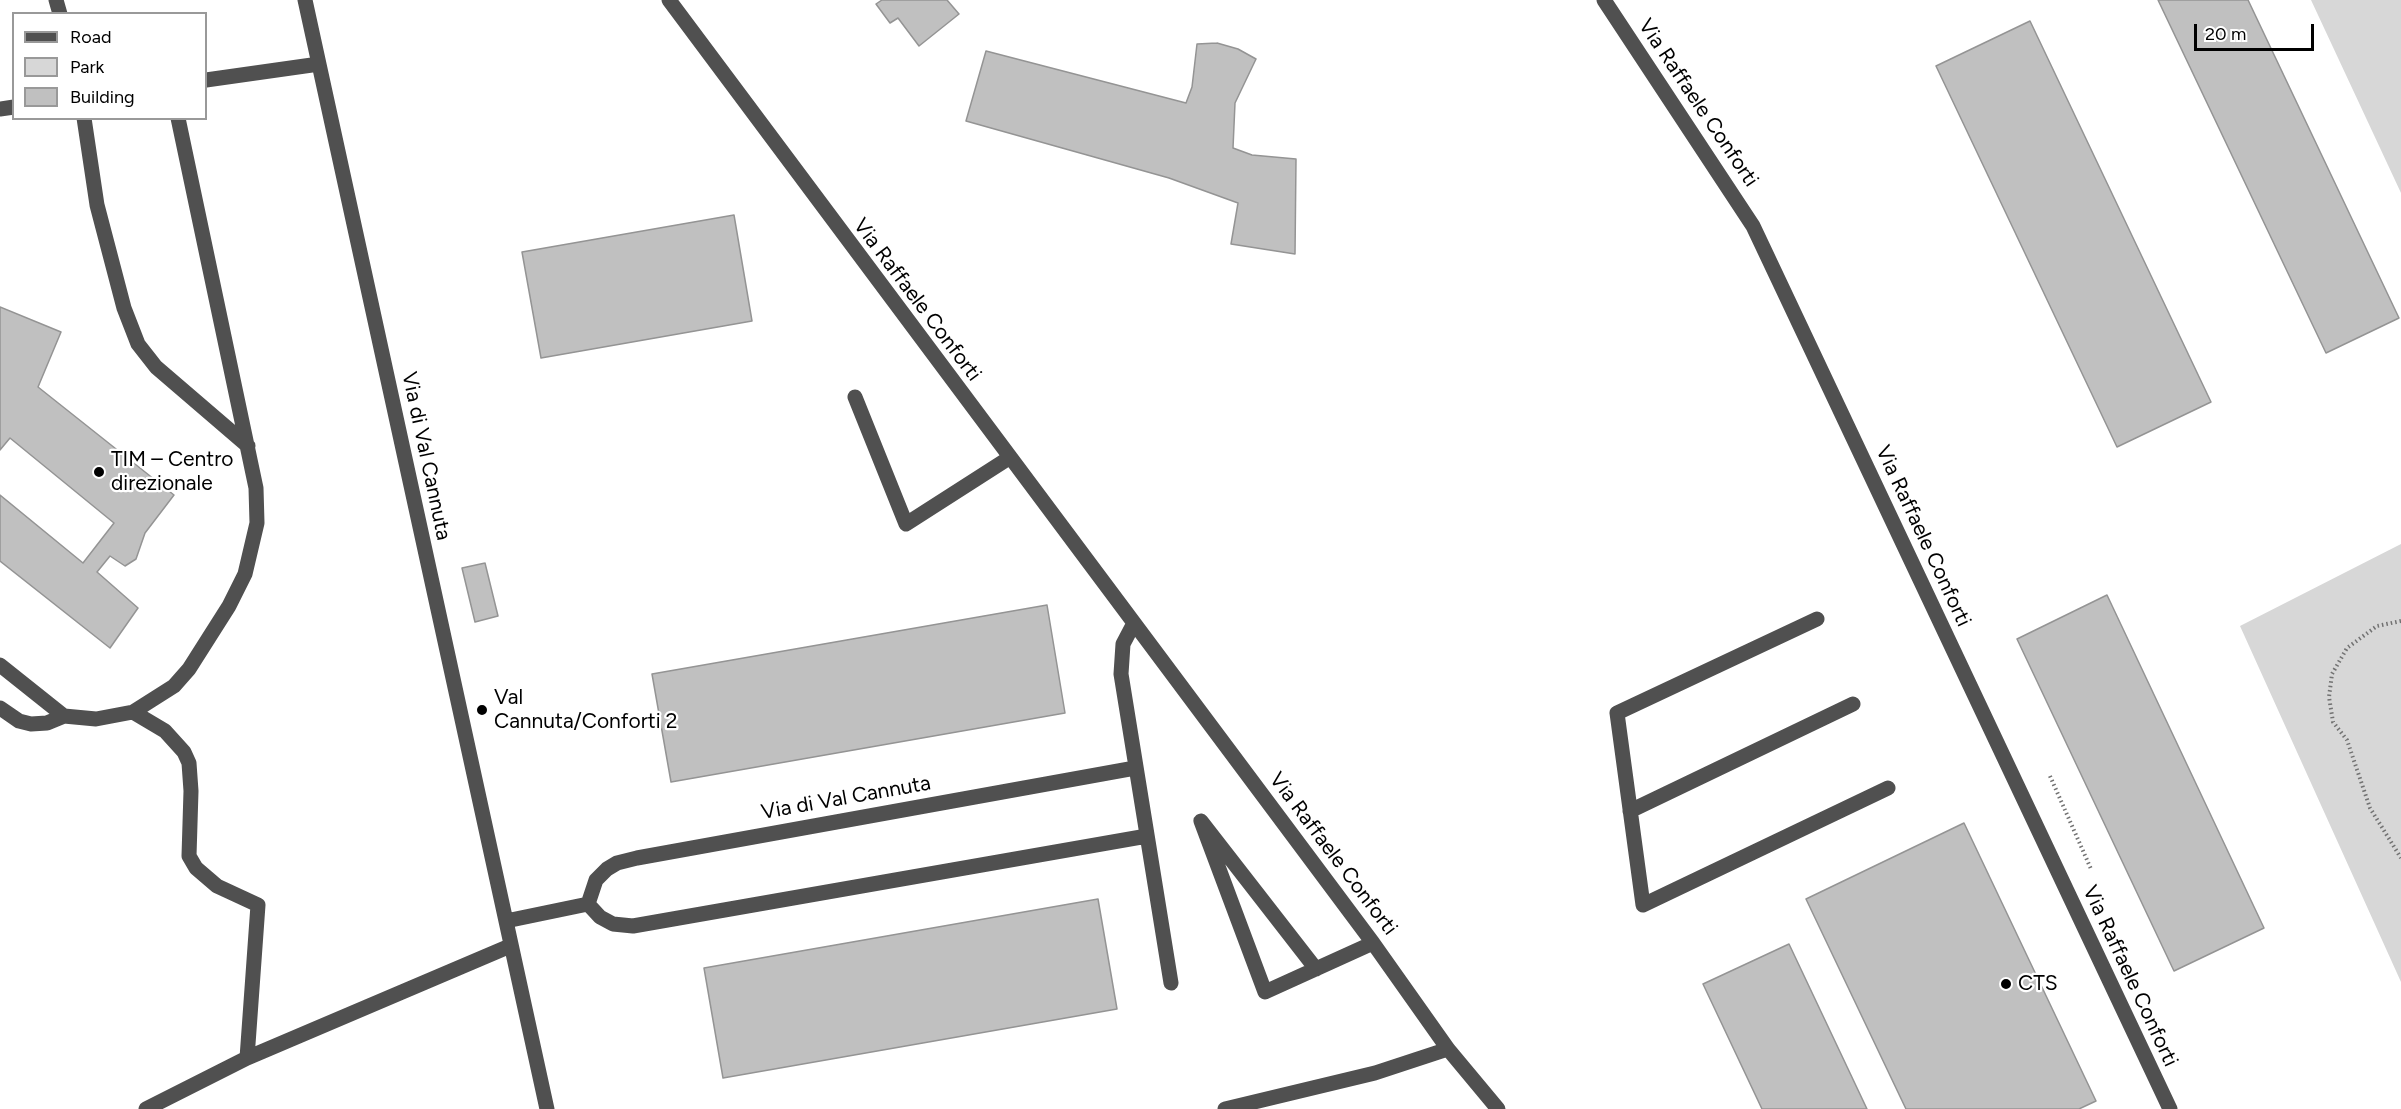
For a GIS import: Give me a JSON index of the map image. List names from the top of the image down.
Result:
{
  "streets": {
    "street": ["Via Raffaele Conforti", "Via di Val Cannuta"]
  },
  "places": ["TIM – Centro direzionale", "Val Cannuta/Conforti 2", "CTS"],
  "legend": ["Road", "Park", "Building"],
  "scale_bar": "20 m"
}
